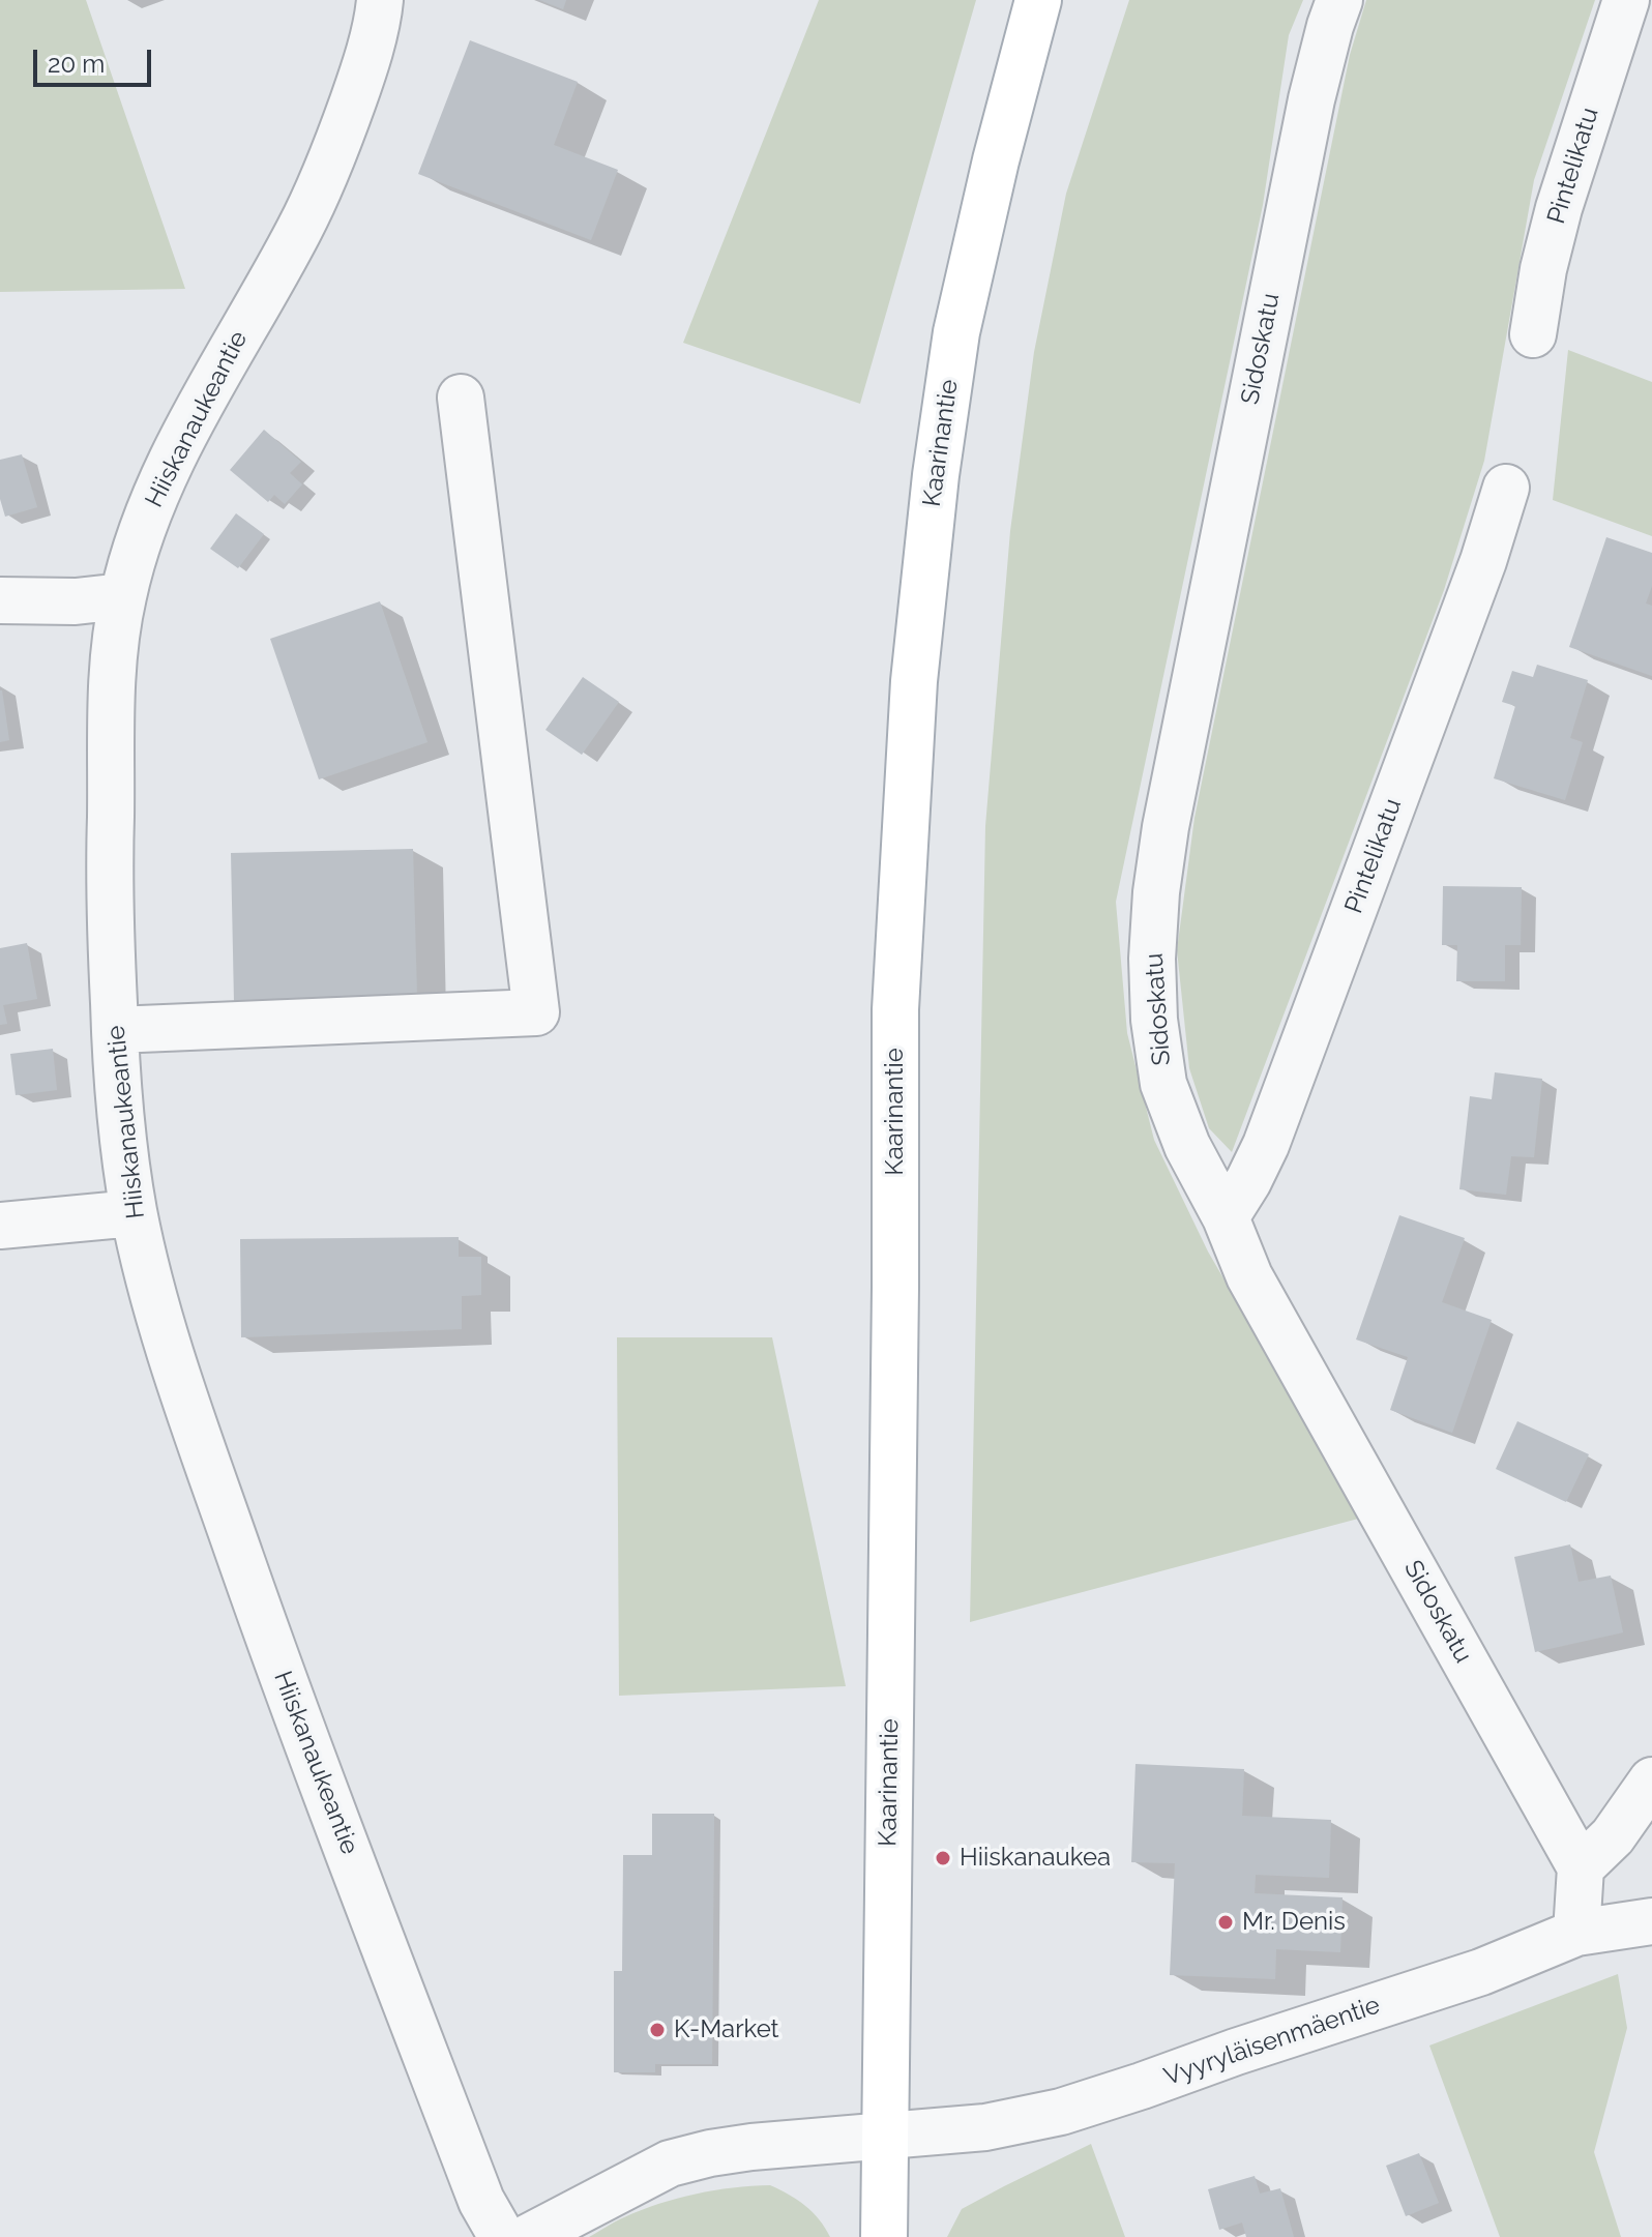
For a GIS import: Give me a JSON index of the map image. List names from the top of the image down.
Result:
{
  "streets": {
    "main road": ["Kaarinantie"],
    "street": [
      "Pintelikatu",
      "Sidoskatu",
      "Hiiskanaukeantie",
      "Vyyryläisenmäentie"
    ]
  },
  "crossings": [
    ["Pintelikatu", "Sidoskatu"],
    ["Kaarinantie", "Vyyryläisenmäentie"]
  ],
  "places": ["Hiiskanaukea", "Mr. Denis", "K-Market"],
  "scale_bar": "20 m"
}
